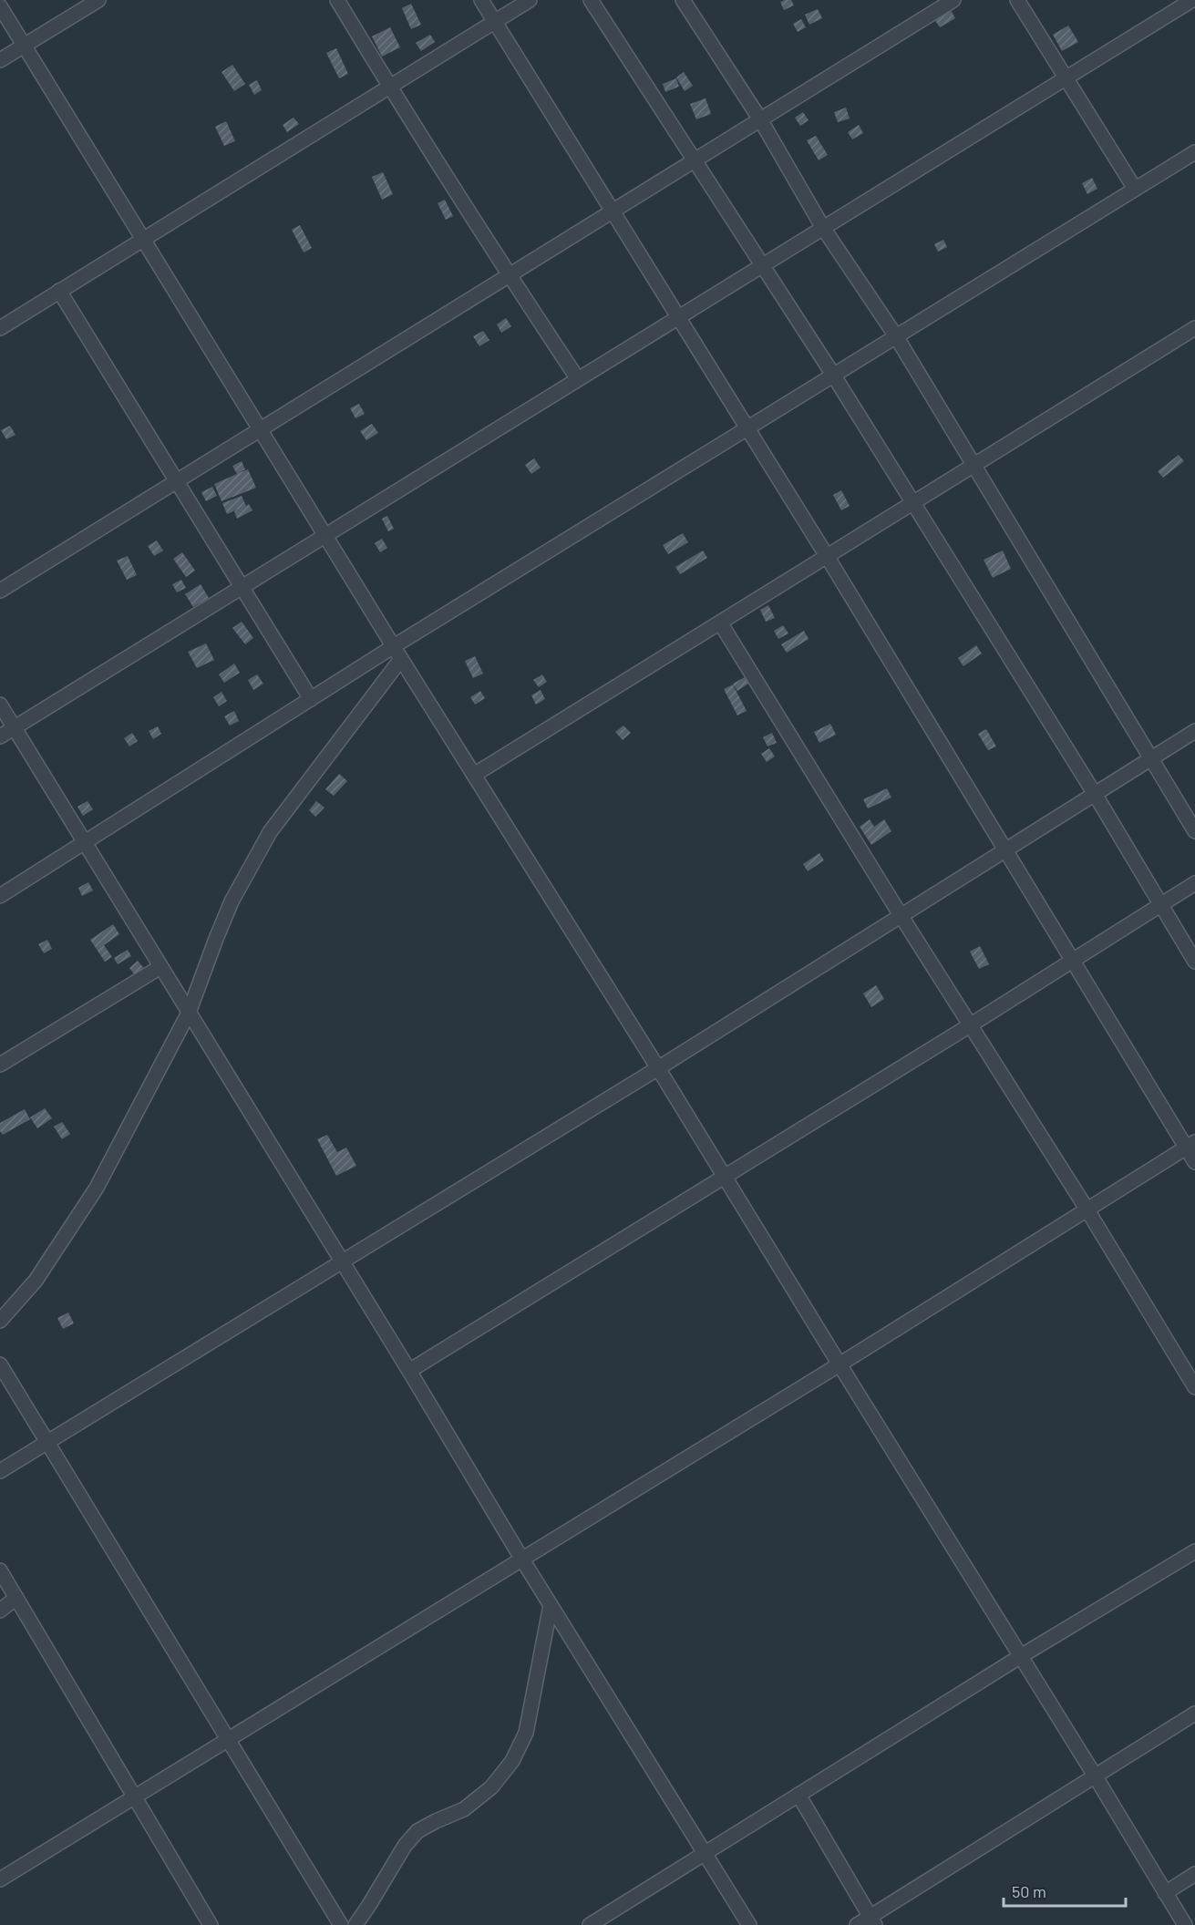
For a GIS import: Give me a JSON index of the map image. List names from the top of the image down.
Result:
{
  "scale_bar": "50 m"
}
